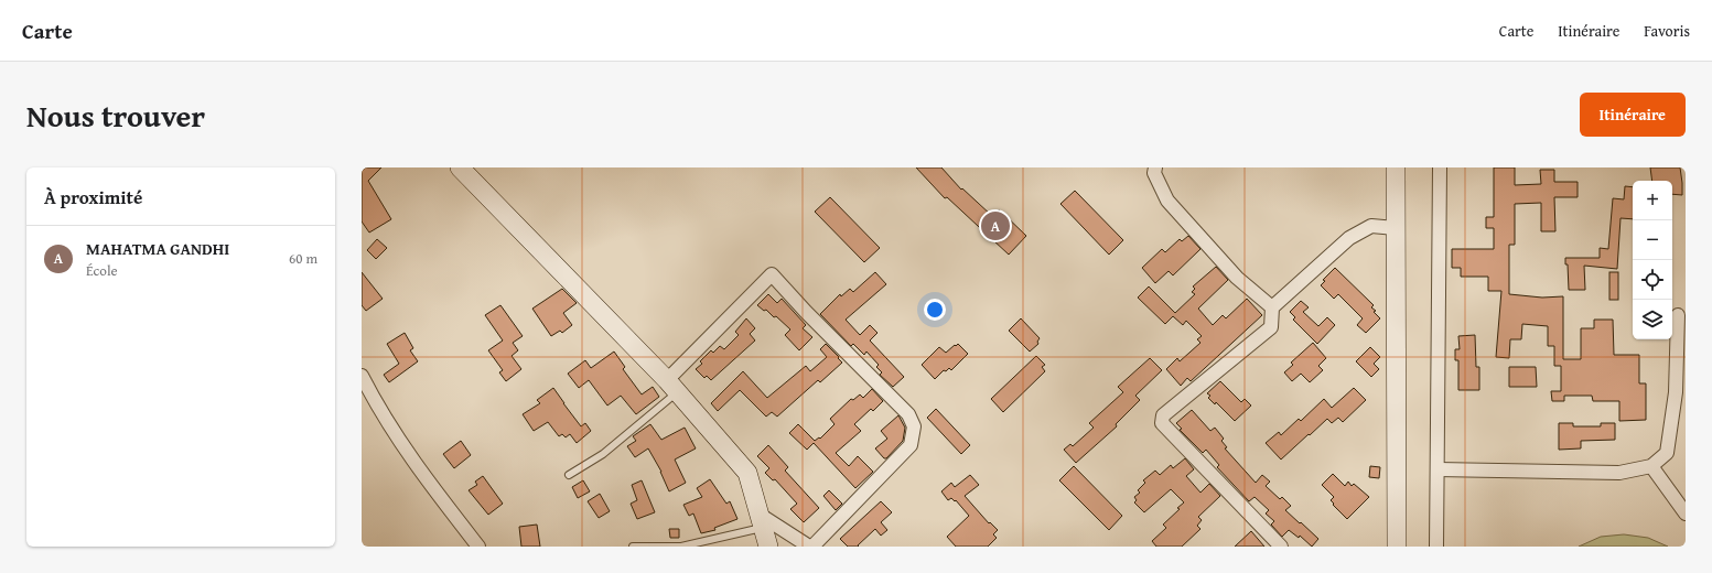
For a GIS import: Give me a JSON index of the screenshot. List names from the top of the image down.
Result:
{
  "page": {
    "header": "Carte",
    "nav": ["Carte", "Itinéraire", "Favoris"],
    "title": "Nous trouver",
    "buttons": "Itinéraire",
    "heading": "À proximité",
    "map_buttons": ["+", "−"],
    "pins": "A",
    "list": [
      {
        "mark": "A",
        "name": "MAHATMA GANDHI",
        "note": "École",
        "value": "60 m"
      }
    ]
  }
}
